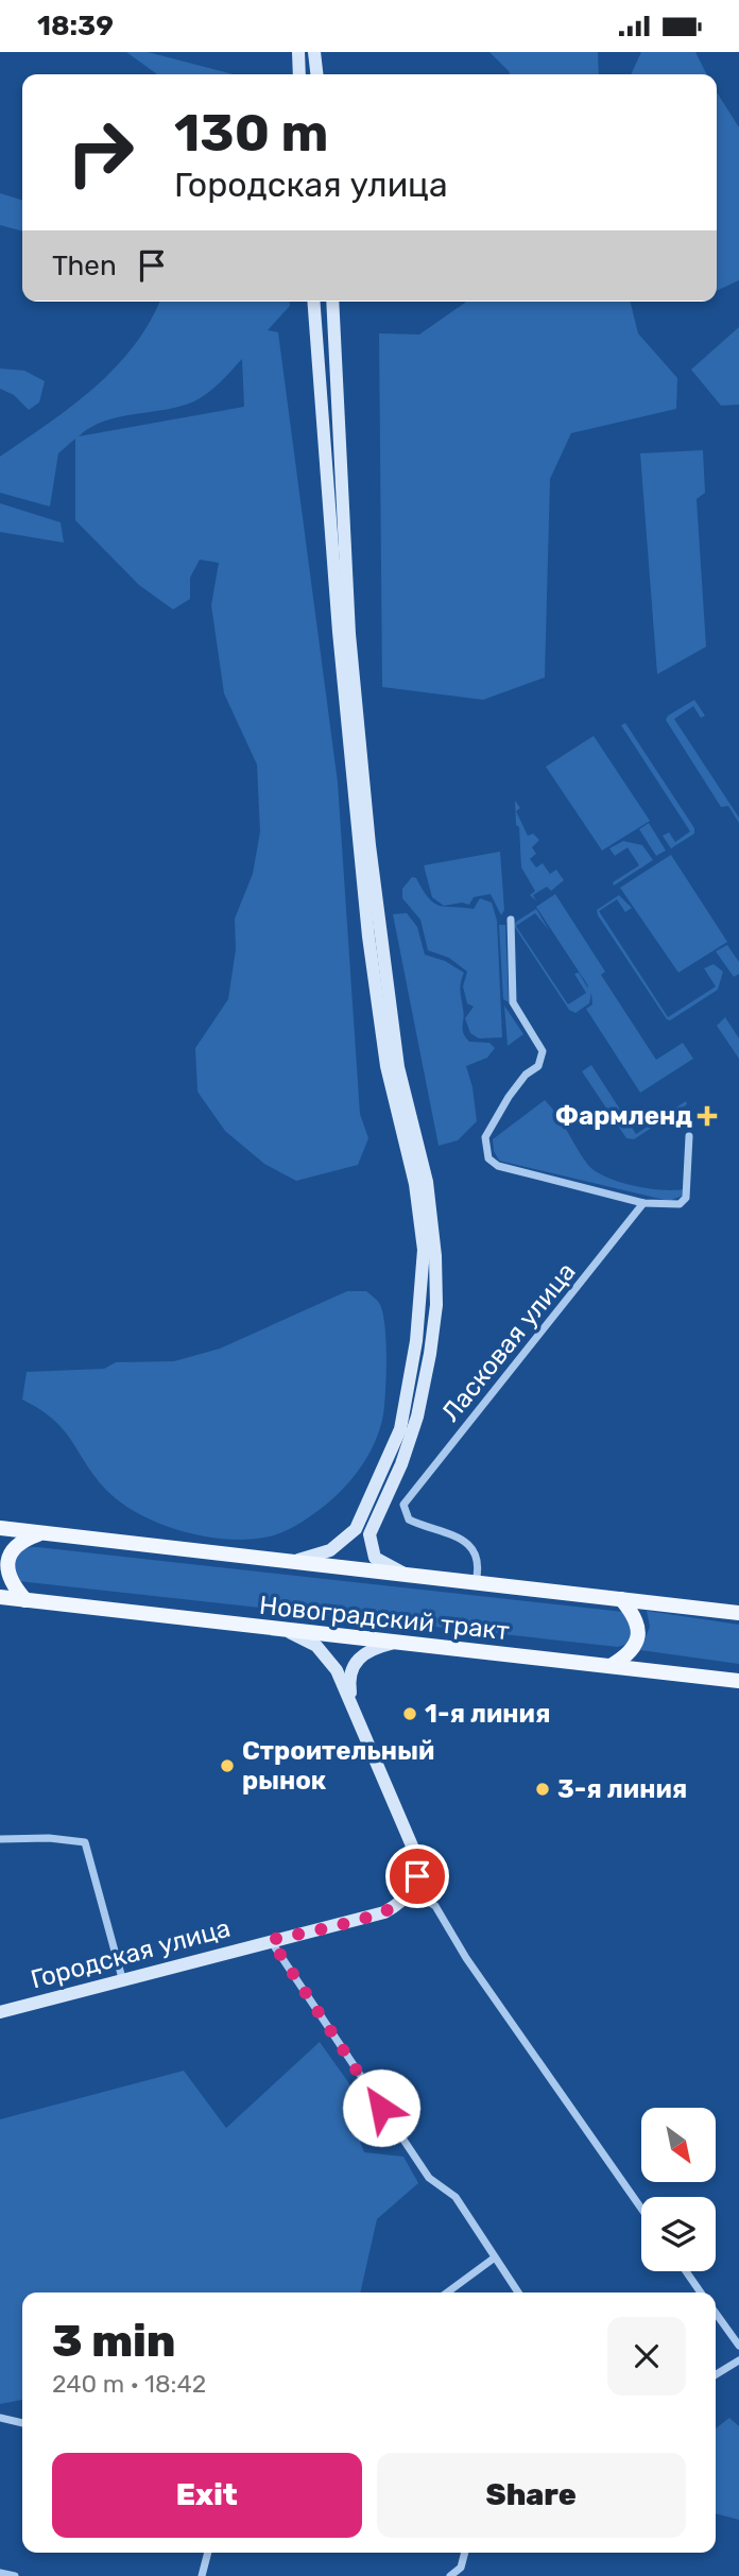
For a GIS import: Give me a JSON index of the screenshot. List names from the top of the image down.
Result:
{
  "streets": {
    "main road": ["Новоградский тракт", "Городская улица"],
    "street": ["Ласковая улица"]
  },
  "places": {
    "health": ["Фармленд"],
    "other": ["1-я линия", "Строительный рынок", "3-я линия"]
  },
  "north": "bottom right",
  "page": {
    "status": "18:39",
    "turn": ["130 m", "Городская улица"],
    "then": "Then",
    "heading": ["3 min", "240 m · 18:42"],
    "buttons": ["Exit", "Share"]
  }
}
